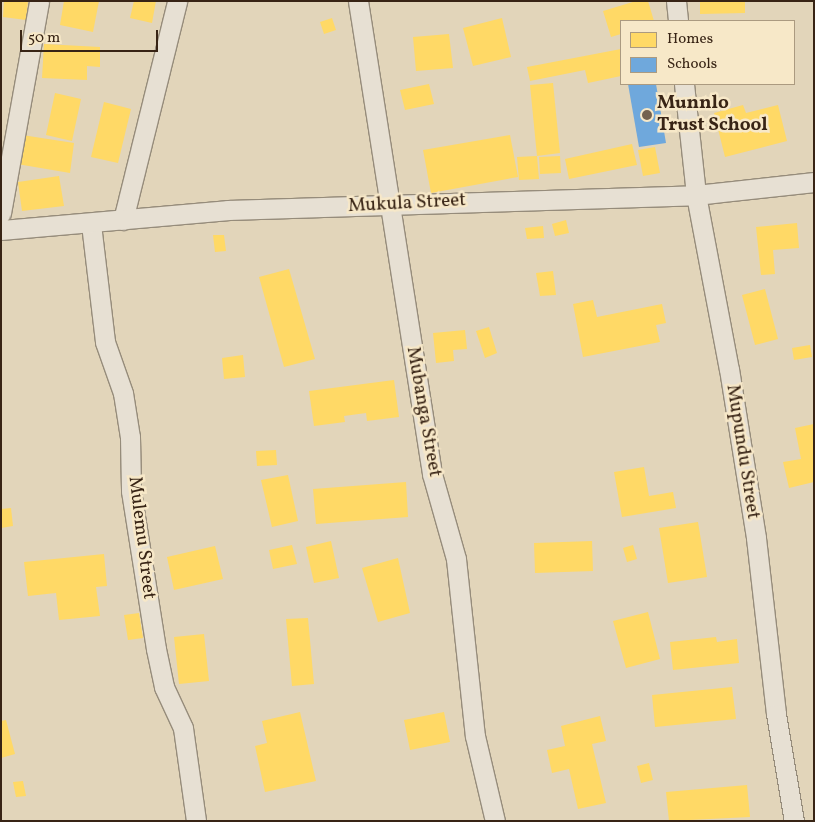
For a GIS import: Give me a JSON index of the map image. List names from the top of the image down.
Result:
{
  "streets": {
    "street": [
      "Mukula Street",
      "Mubanga Street",
      "Mupundu Street",
      "Mulemu Street"
    ]
  },
  "crossings": [
    ["Mukula Street", "Mubanga Street"],
    ["Mukula Street", "Mupundu Street"],
    ["Mukula Street", "Mulemu Street"]
  ],
  "places": ["Munnlo Trust School"],
  "legend": ["Homes", "Schools"],
  "scale_bar": "50 m"
}
